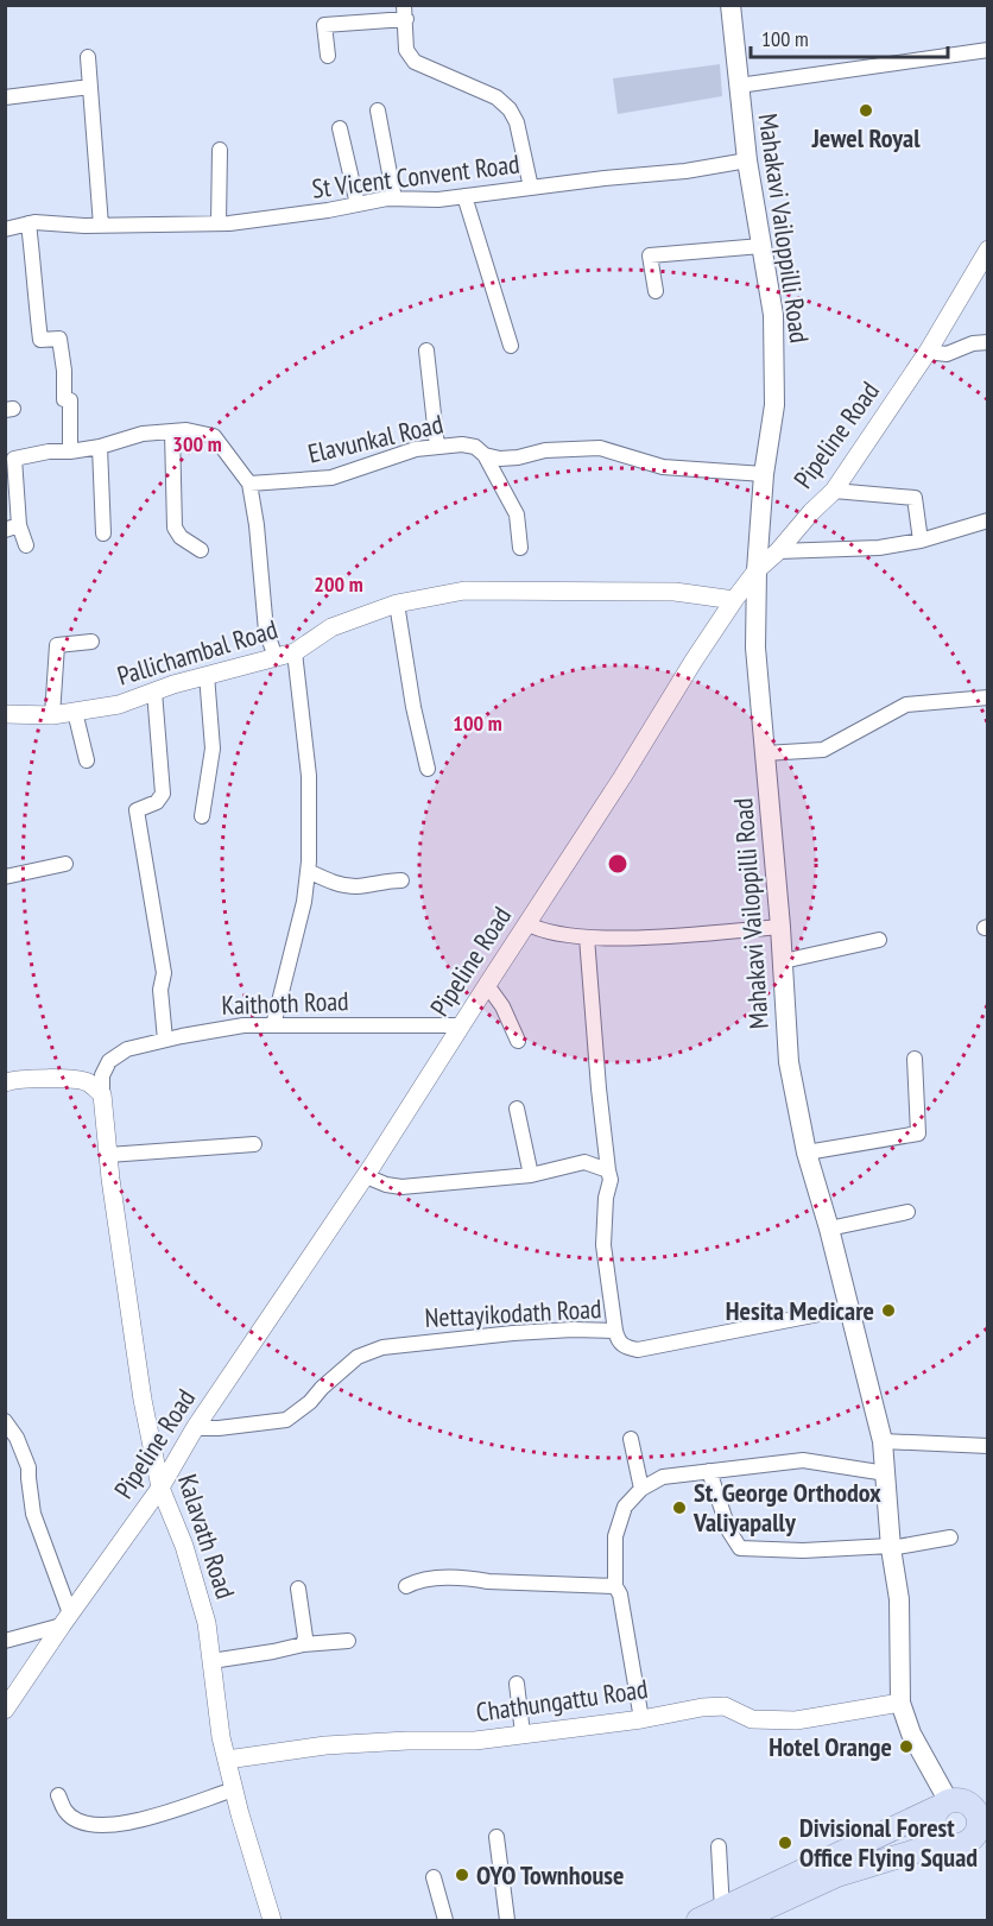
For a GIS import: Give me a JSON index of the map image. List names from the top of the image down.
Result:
{
  "streets": {
    "main road": ["Mahakavi Vailoppilli Road"],
    "street": [
      "St Vicent Convent Road",
      "Pipeline Road",
      "Elavunkal Road",
      "Pallichambal Road",
      "Kaithoth Road",
      "Nettayikodath Road",
      "Kalavath Road",
      "Chathungattu Road"
    ]
  },
  "crossings": [
    ["St Vicent Convent Road", "Mahakavi Vailoppilli Road"],
    ["Mahakavi Vailoppilli Road", "Pipeline Road"],
    ["Mahakavi Vailoppilli Road", "Elavunkal Road"],
    ["Mahakavi Vailoppilli Road", "Nettayikodath Road"],
    ["Mahakavi Vailoppilli Road", "Chathungattu Road"],
    ["Pipeline Road", "Pallichambal Road"],
    ["Pipeline Road", "Kaithoth Road"],
    ["Pipeline Road", "Nettayikodath Road"],
    ["Pipeline Road", "Kalavath Road"],
    ["Kaithoth Road", "Kalavath Road"],
    ["Kalavath Road", "Chathungattu Road"]
  ],
  "places": [
    "Jewel Royal",
    "Hesita Medicare",
    "St. George Orthodox Valiyapally",
    "Hotel Orange",
    "Divisional Forest Office Flying Squad",
    "OYO Townhouse"
  ],
  "scale_bar": "100 m",
  "rings": ["300 m", "200 m", "100 m"]
}
